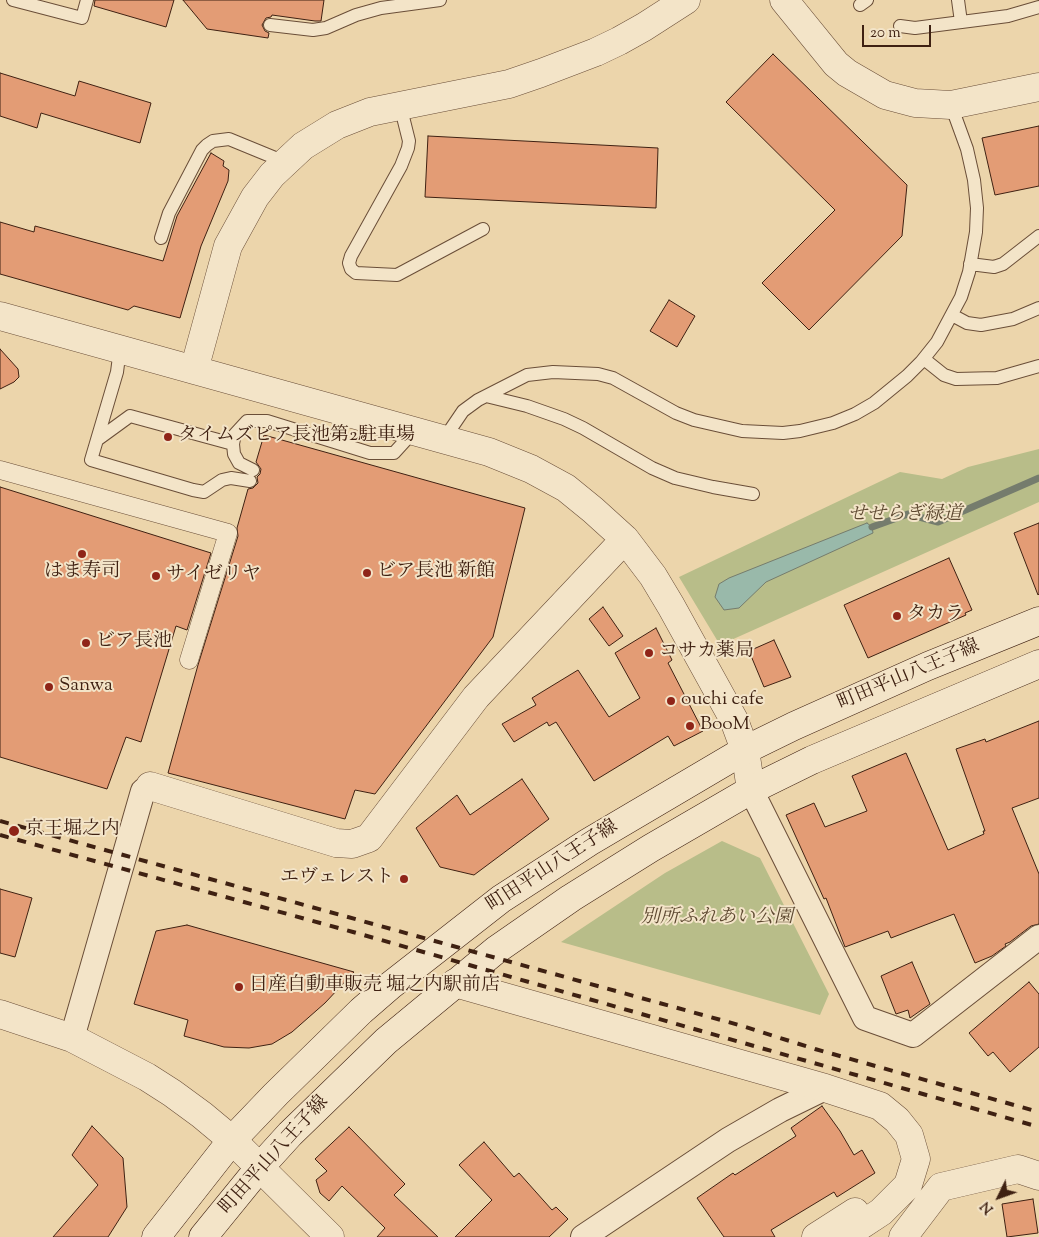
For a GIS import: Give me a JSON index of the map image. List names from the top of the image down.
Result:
{
  "streets": {
    "street": ["町田平山八王子線"]
  },
  "parks": ["せせらぎ緑道", "別所ふれあい公園"],
  "places": [
    "タイムズピア長池第2駐車場",
    "はま寿司",
    "ビア長池 新館",
    "サイゼリヤ",
    "タカラ",
    "ビア長池",
    "コサカ薬局",
    "Sanwa",
    "ouchi cafe",
    "BooM",
    "京王堀之内",
    "エヴェレスト",
    "日産自動車販売 堀之内駅前店"
  ],
  "scale_bar": "20 m",
  "north": "bottom left"
}
